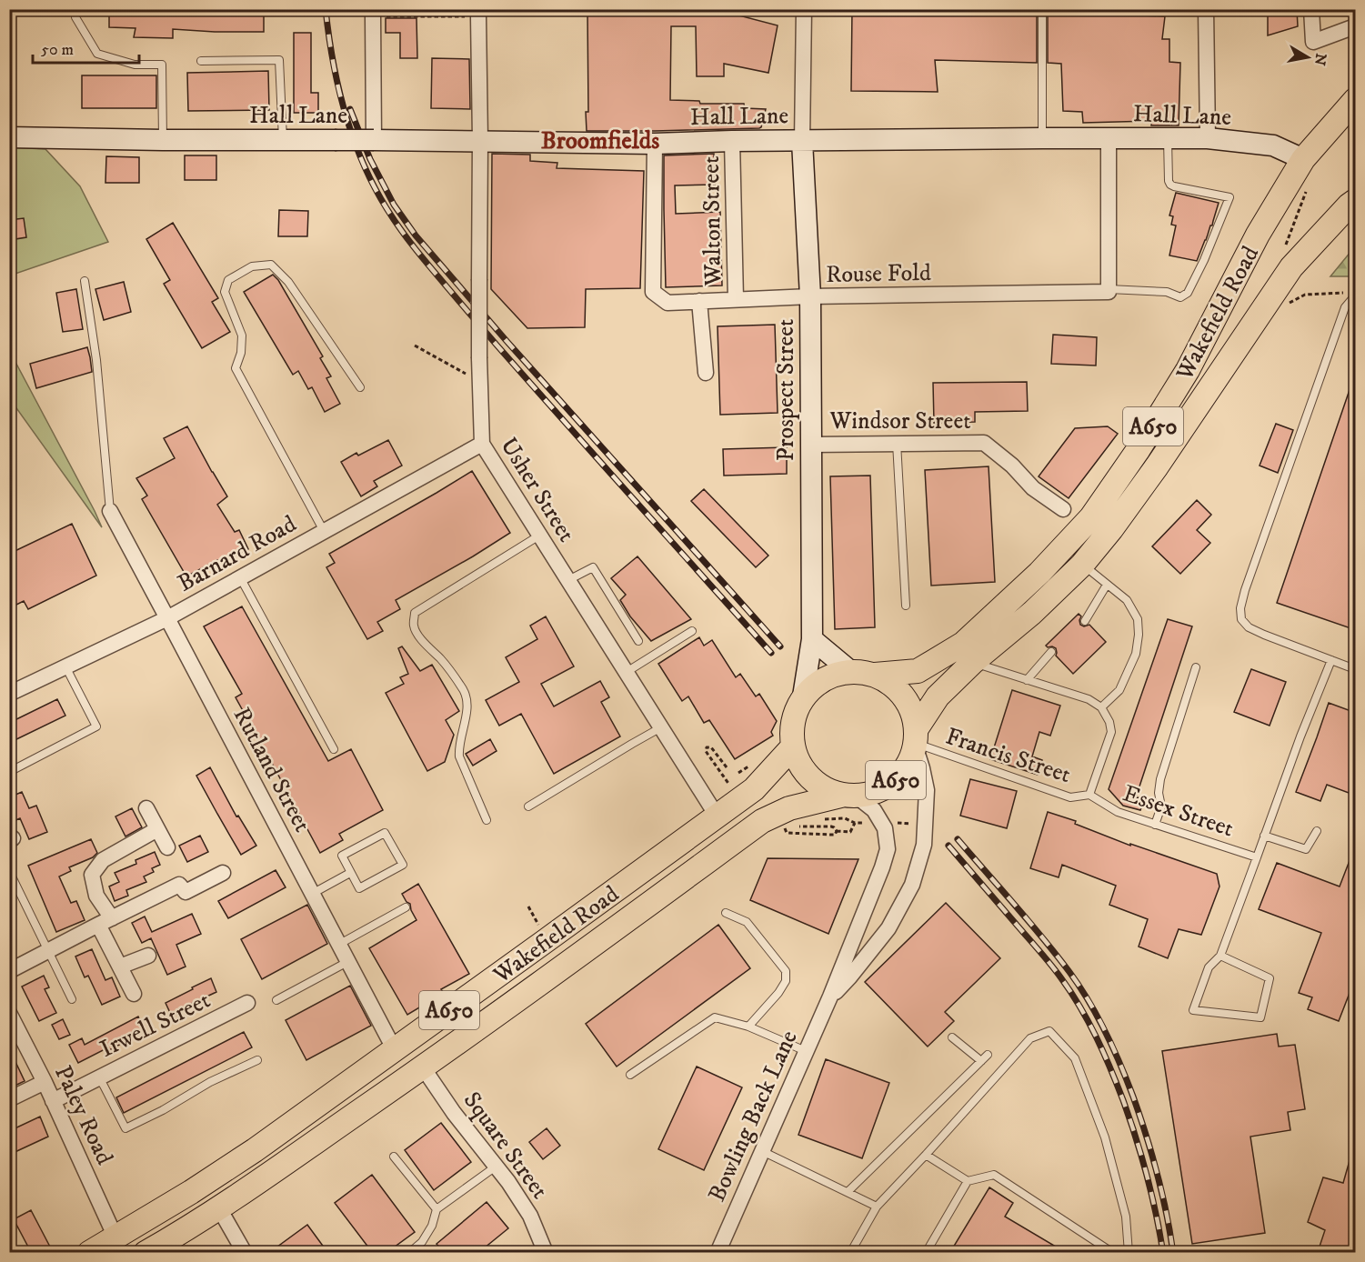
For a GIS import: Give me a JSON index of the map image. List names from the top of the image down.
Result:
{
  "streets": {
    "main road": ["Wakefield Road", "A650"],
    "street": [
      "Hall Lane",
      "Walton Street",
      "Rouse Fold",
      "Prospect Street",
      "Windsor Street",
      "Usher Street",
      "Barnard Road",
      "Rutland Street",
      "Irwell Street",
      "Paley Road",
      "Bowling Back Lane",
      "Square Street"
    ],
    "lane": ["Francis Street", "Essex Street"]
  },
  "crossings": [
    ["Hall Lane", "Walton Street"],
    ["Hall Lane", "Rouse Fold"],
    ["Hall Lane", "Wakefield Road"],
    ["Hall Lane", "Prospect Street"],
    ["Hall Lane", "Usher Street"],
    ["Walton Street", "Rouse Fold"],
    ["Rouse Fold", "Prospect Street"],
    ["Wakefield Road", "Prospect Street"],
    ["Wakefield Road", "A650"],
    ["Wakefield Road", "Usher Street"],
    ["Wakefield Road", "Francis Street"],
    ["Wakefield Road", "Rutland Street"],
    ["Wakefield Road", "Paley Road"],
    ["Wakefield Road", "Bowling Back Lane"],
    ["Wakefield Road", "Square Street"],
    ["Prospect Street", "Windsor Street"],
    ["Prospect Street", "A650"],
    ["Prospect Street", "Francis Street"],
    ["Prospect Street", "Bowling Back Lane"],
    ["A650", "Francis Street"],
    ["A650", "Bowling Back Lane"],
    ["Usher Street", "Barnard Road"],
    ["Barnard Road", "Rutland Street"],
    ["Francis Street", "Essex Street"],
    ["Francis Street", "Bowling Back Lane"],
    ["Irwell Street", "Paley Road"]
  ],
  "districts": ["Broomfields"],
  "scale_bar": "50 m",
  "north": "right"
}
